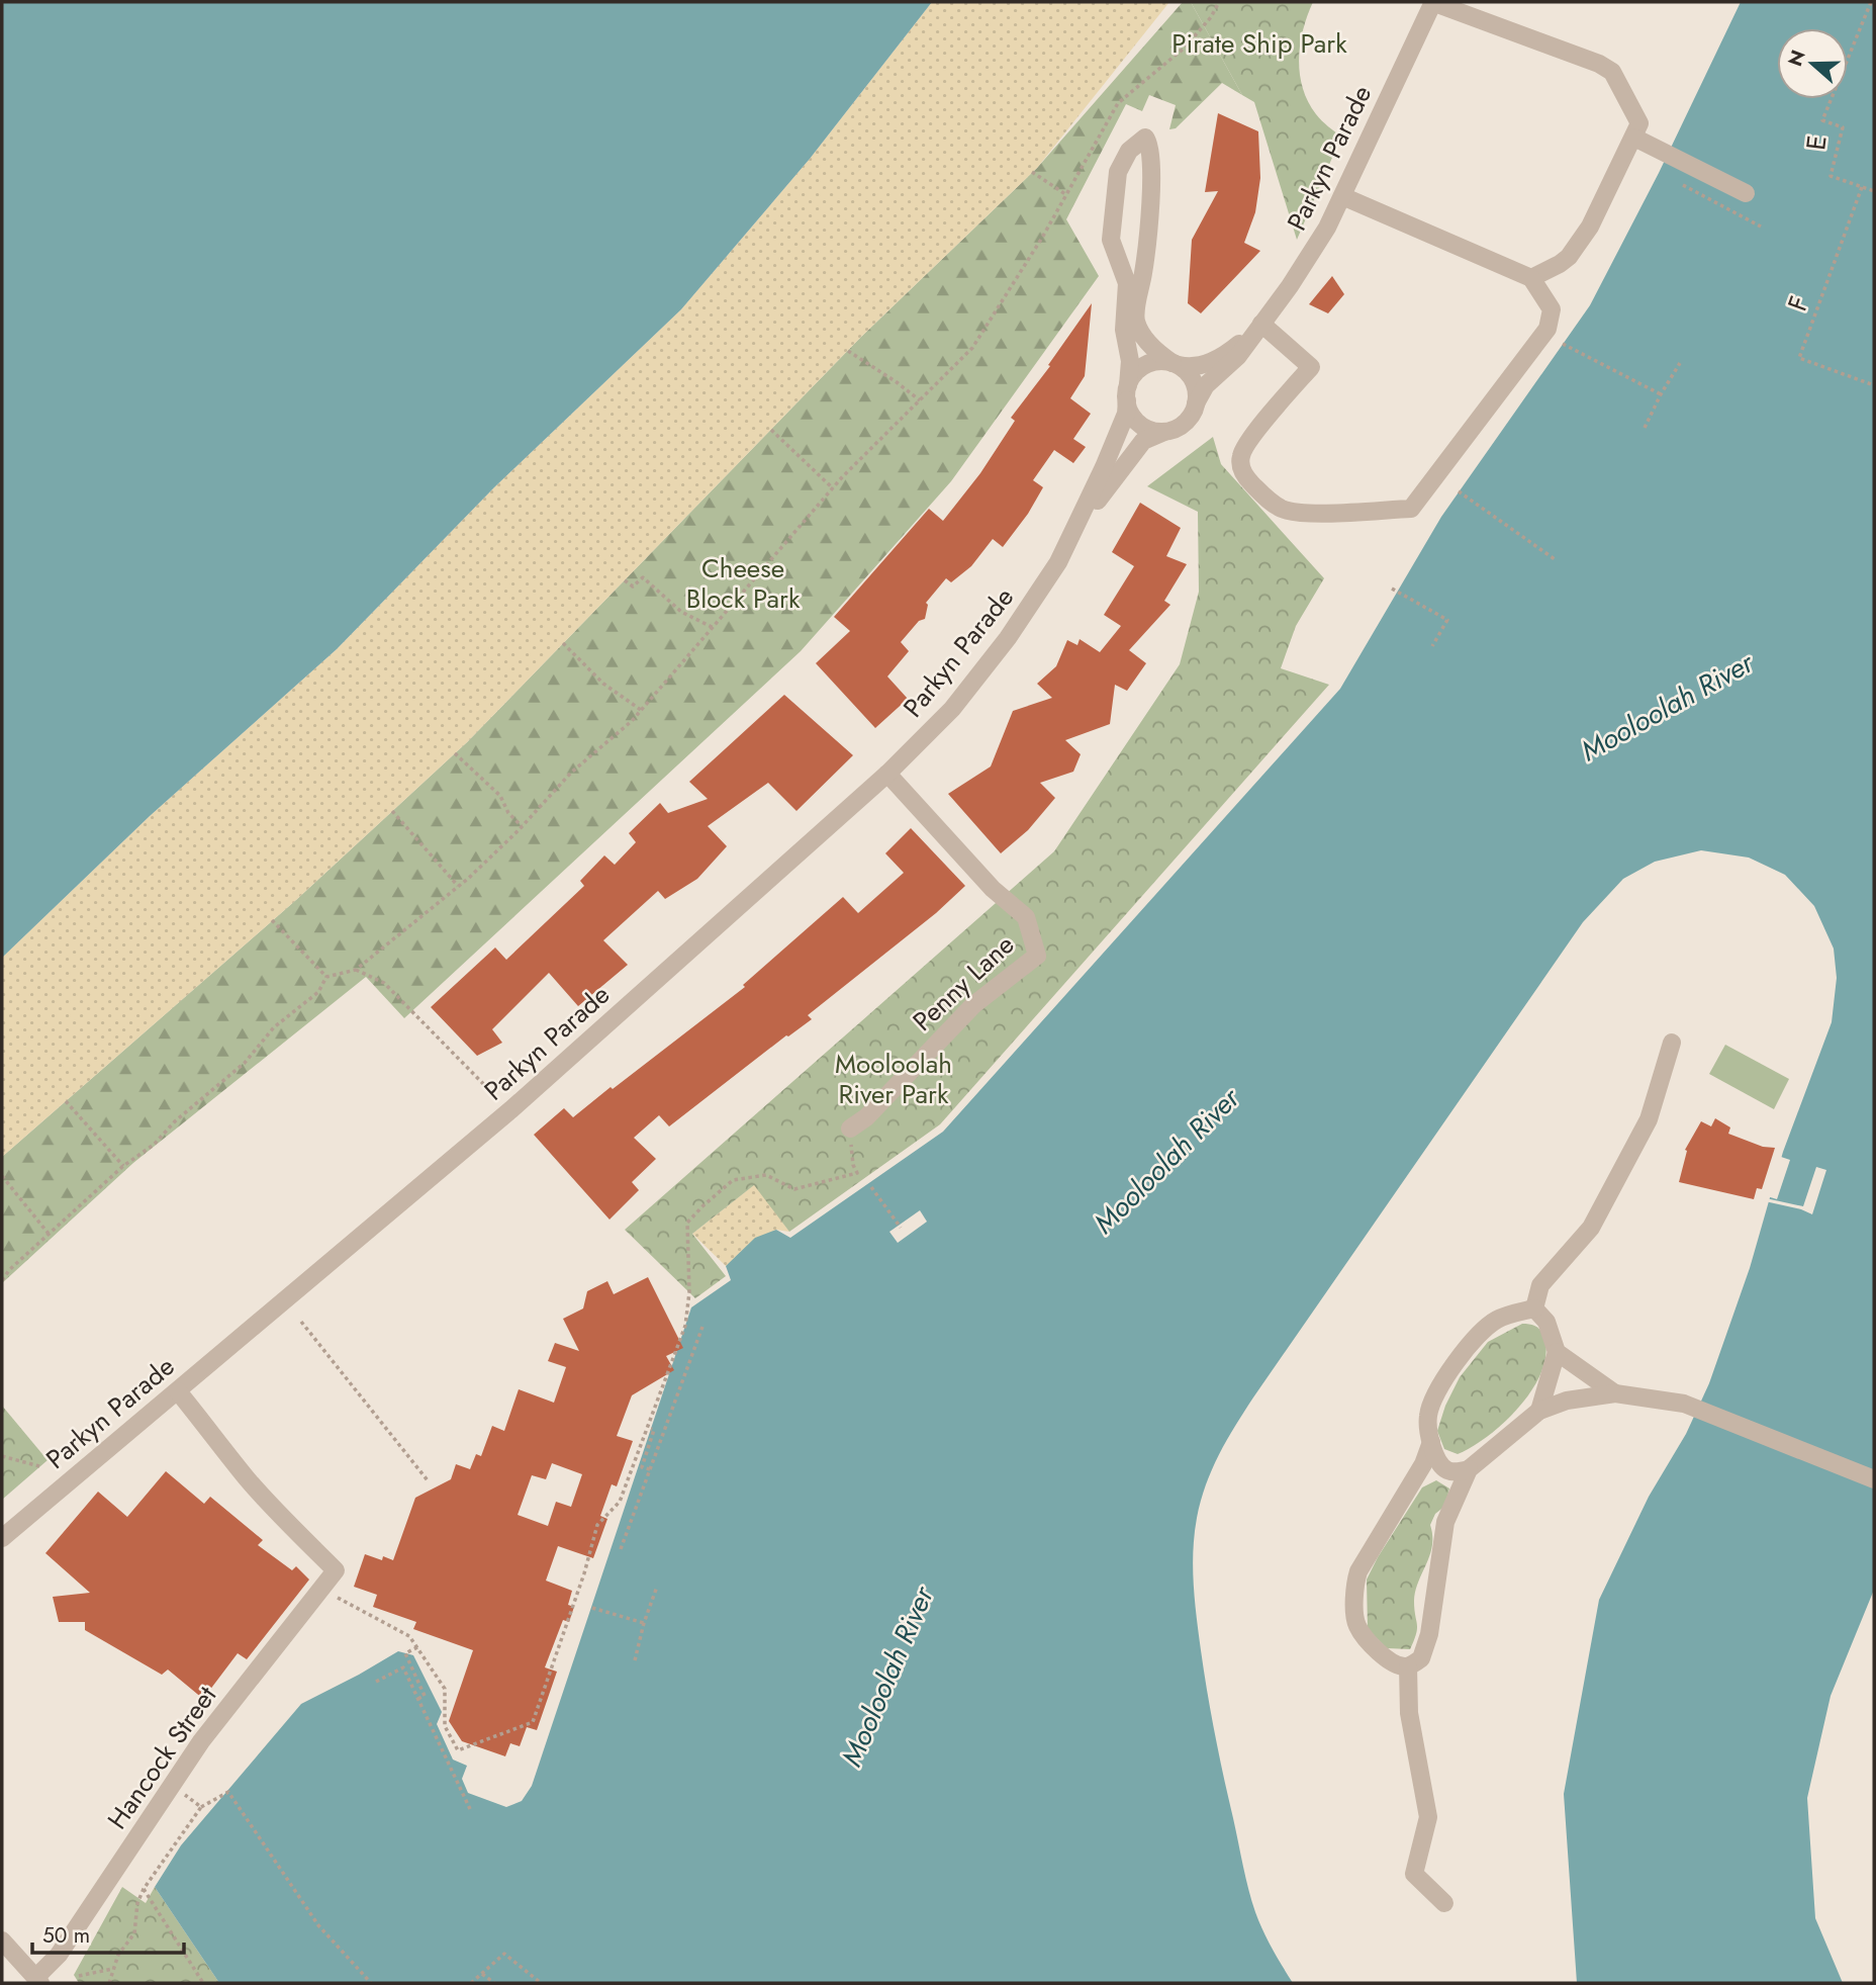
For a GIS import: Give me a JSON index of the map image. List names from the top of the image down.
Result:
{
  "streets": {
    "street": ["Parkyn Parade", "Penny Lane", "Hancock Street"],
    "path": ["E", "F"]
  },
  "crossings": [
    ["E", "F"],
    ["Parkyn Parade", "Penny Lane"],
    ["Parkyn Parade", "Hancock Street"]
  ],
  "water": ["Mooloolah River"],
  "parks": ["Pirate Ship Park", "Cheese Block Park", "Mooloolah River Park"],
  "scale_bar": "50 m",
  "north": "left"
}
